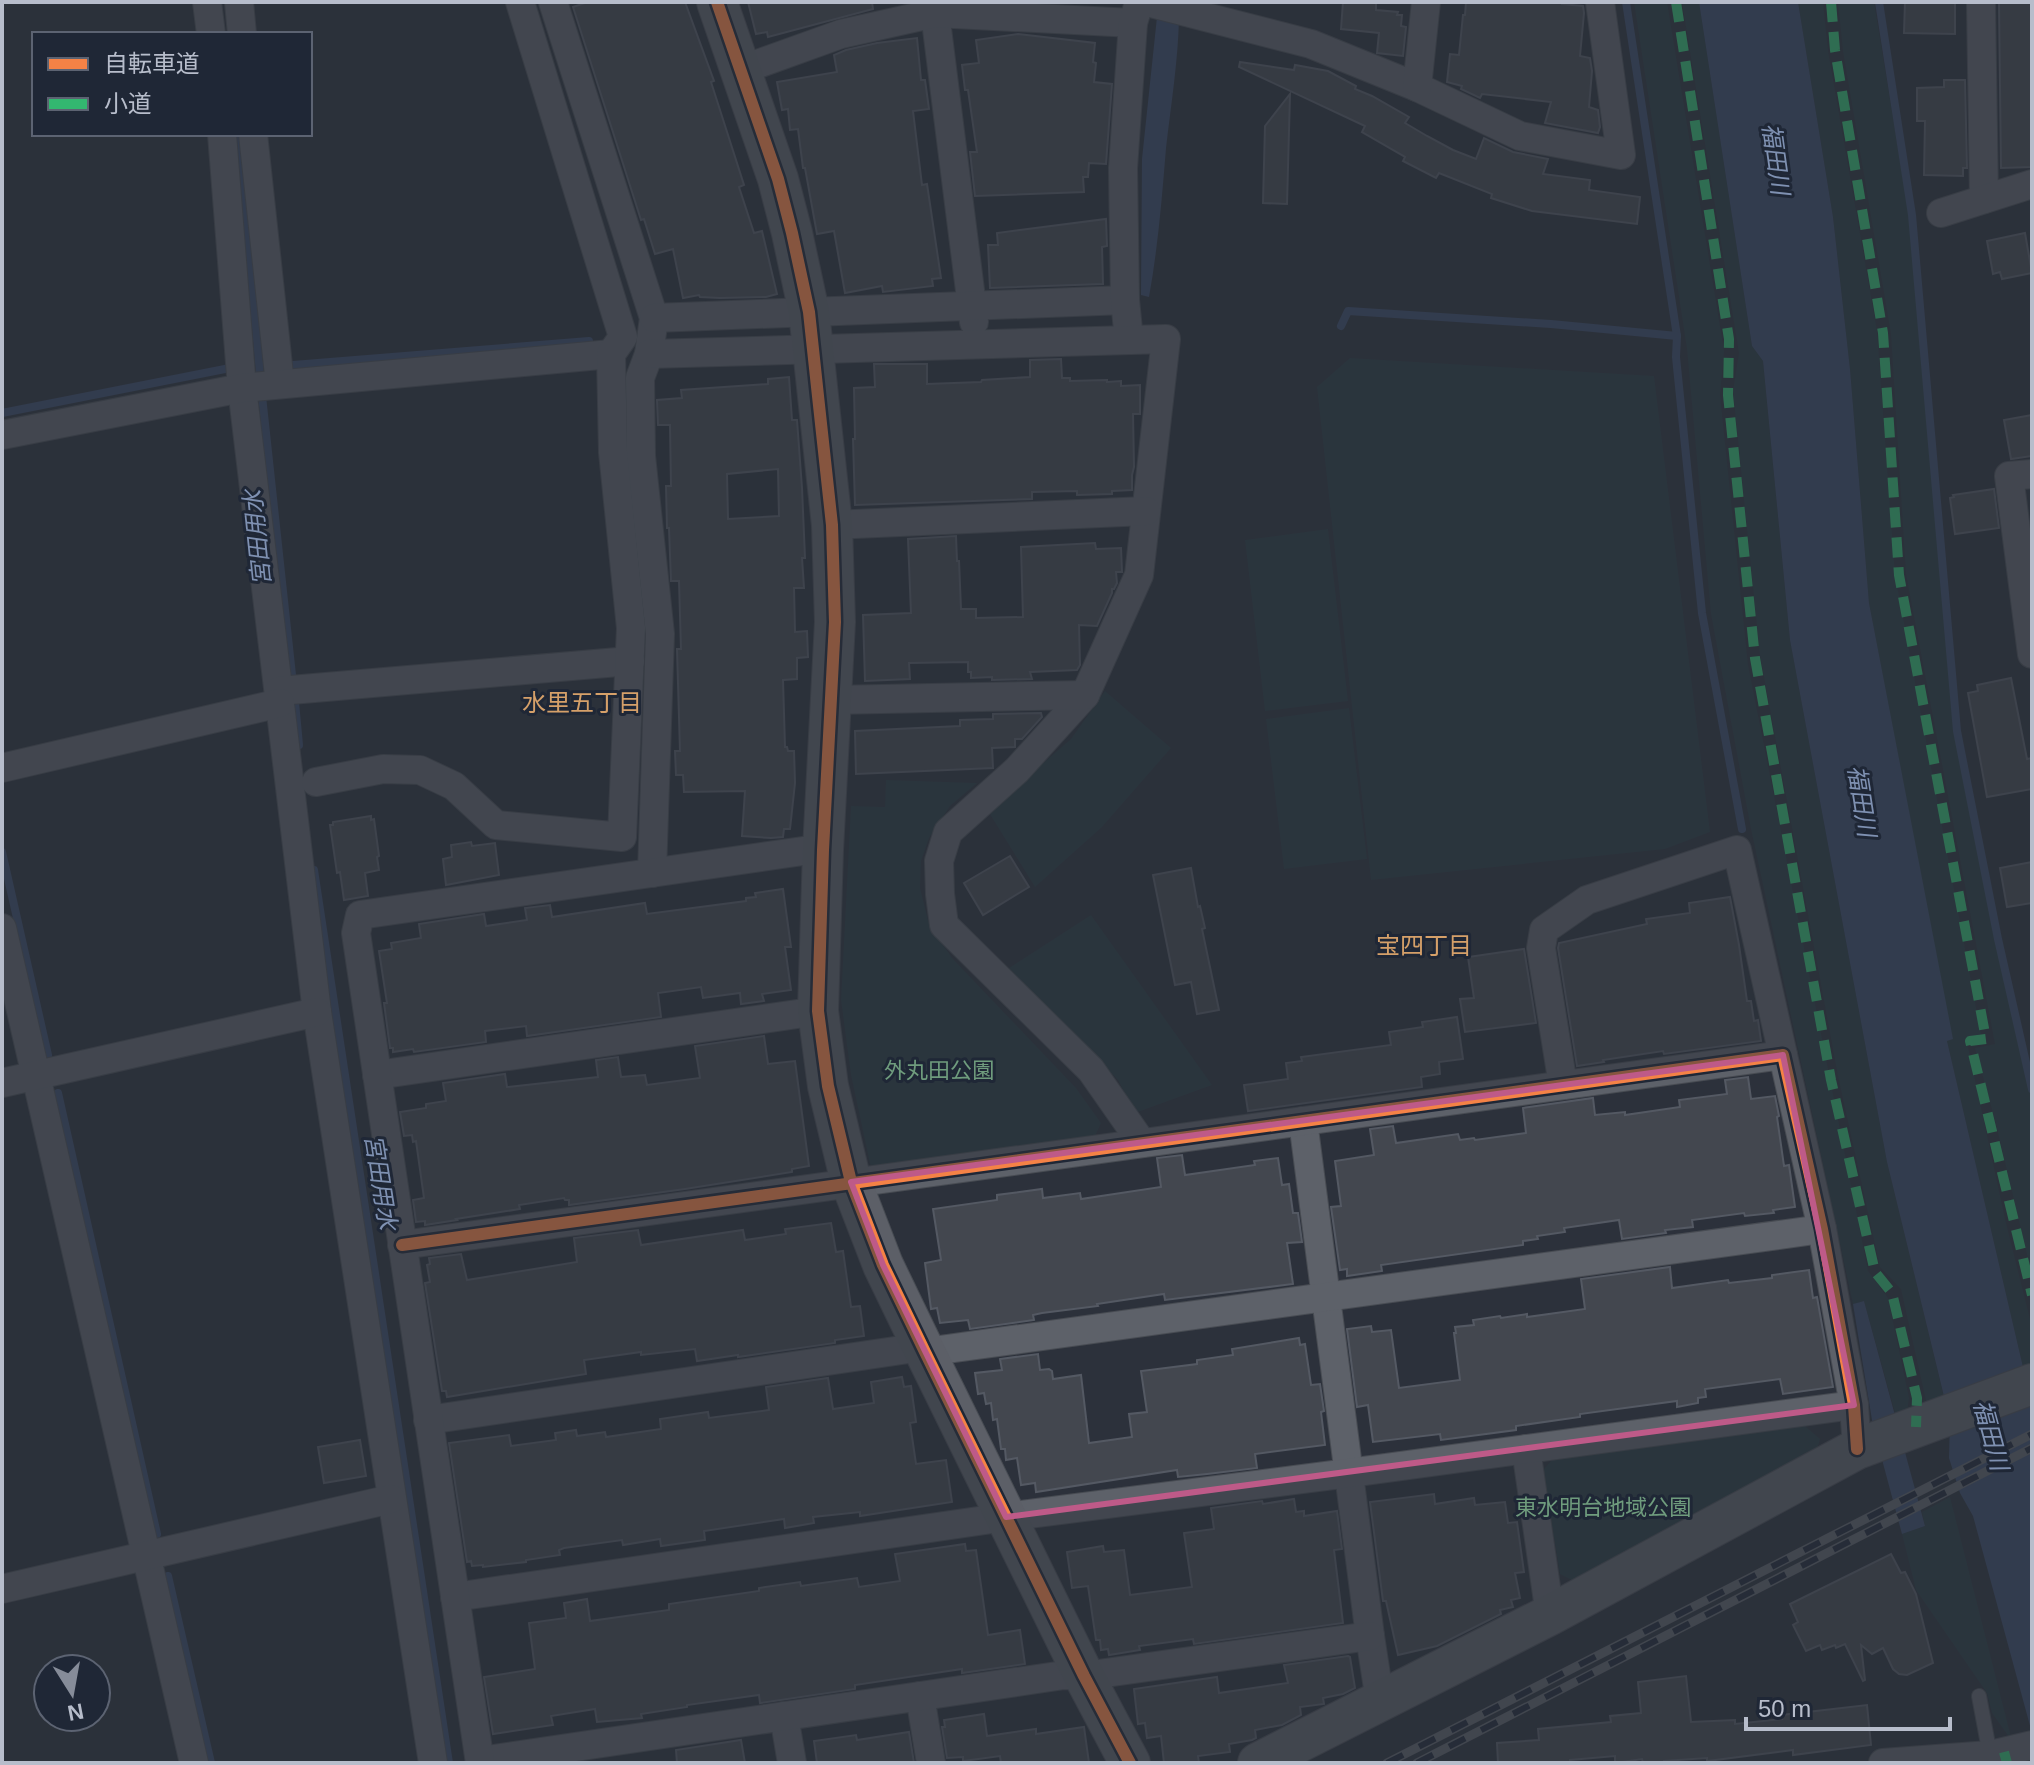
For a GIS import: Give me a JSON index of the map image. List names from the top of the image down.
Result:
{
  "districts": ["水里五丁目", "宝四丁目"],
  "water": ["福田川", "宮田用水"],
  "parks": ["外丸田公園", "東水明台地域公園"],
  "legend": ["自転車道", "小道"],
  "scale_bar": "50 m",
  "north": "bottom"
}
